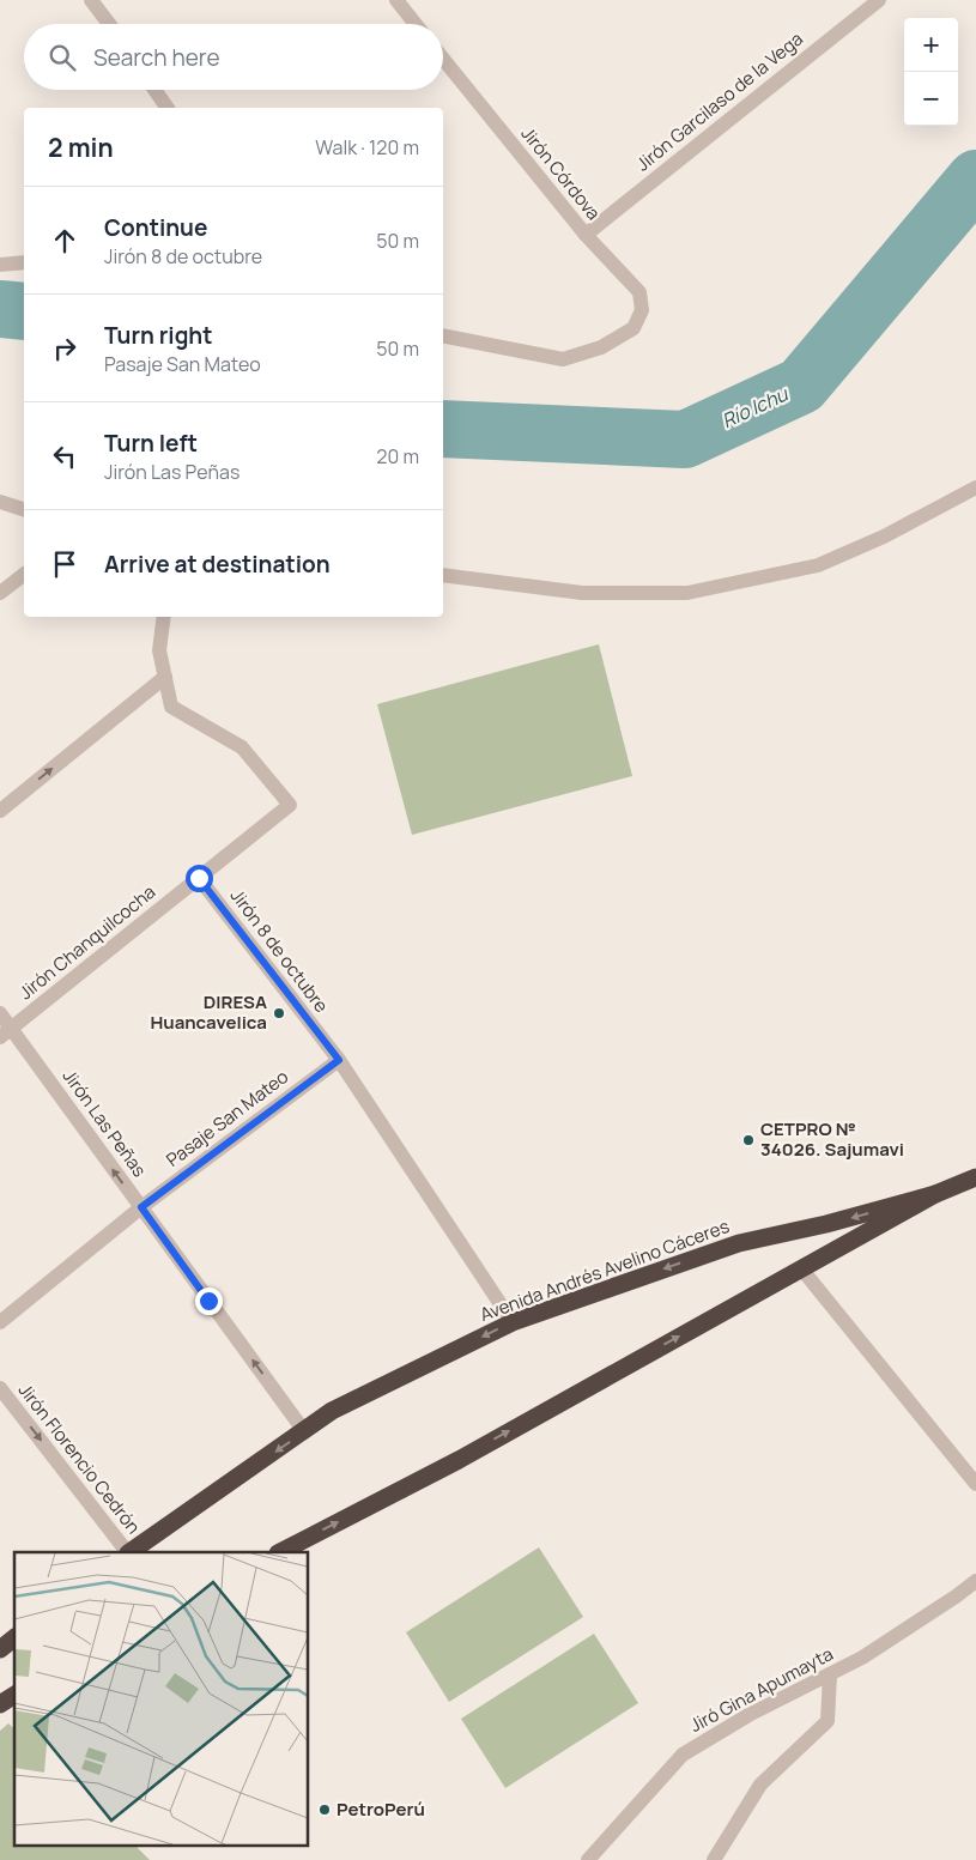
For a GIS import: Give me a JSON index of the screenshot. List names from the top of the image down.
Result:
{
  "streets": {
    "highway": ["Avenida Andrés Avelino Cáceres"],
    "street": [
      "Jirón Garcilaso de la Vega",
      "Jirón Córdova",
      "Jirón Chanquilcocha",
      "Jirón 8 de octubre",
      "Pasaje San Mateo",
      "Jirón Las Peñas",
      "Jirón Florencio Cedrón",
      "Jiró Gina Apumayta"
    ]
  },
  "crossings": [
    ["Jirón Garcilaso de la Vega", "Jirón Córdova"],
    ["Jirón Chanquilcocha", "Jirón 8 de octubre"],
    ["Jirón Chanquilcocha", "Jirón Las Peñas"],
    ["Jirón 8 de octubre", "Pasaje San Mateo"],
    ["Jirón 8 de octubre", "Avenida Andrés Avelino Cáceres"],
    ["Pasaje San Mateo", "Jirón Las Peñas"],
    ["Jirón Las Peñas", "Avenida Andrés Avelino Cáceres"]
  ],
  "one_way": ["Jirón Las Peñas", "Jirón Florencio Cedrón"],
  "water": ["Río Ichu"],
  "places": ["DIRESA Huancavelica", "CETPRO № 34026. Sajumavi", "PetroPerú"],
  "page": {
    "map_buttons": ["+", "−"],
    "search": "Search here",
    "heading": ["2 min", "Walk · 120 m"],
    "list": [
      ["Continue", "Jirón 8 de octubre", "50 m"],
      ["Turn right", "Pasaje San Mateo", "50 m"],
      ["Turn left", "Jirón Las Peñas", "20 m"],
      "Arrive at destination"
    ]
  }
}
